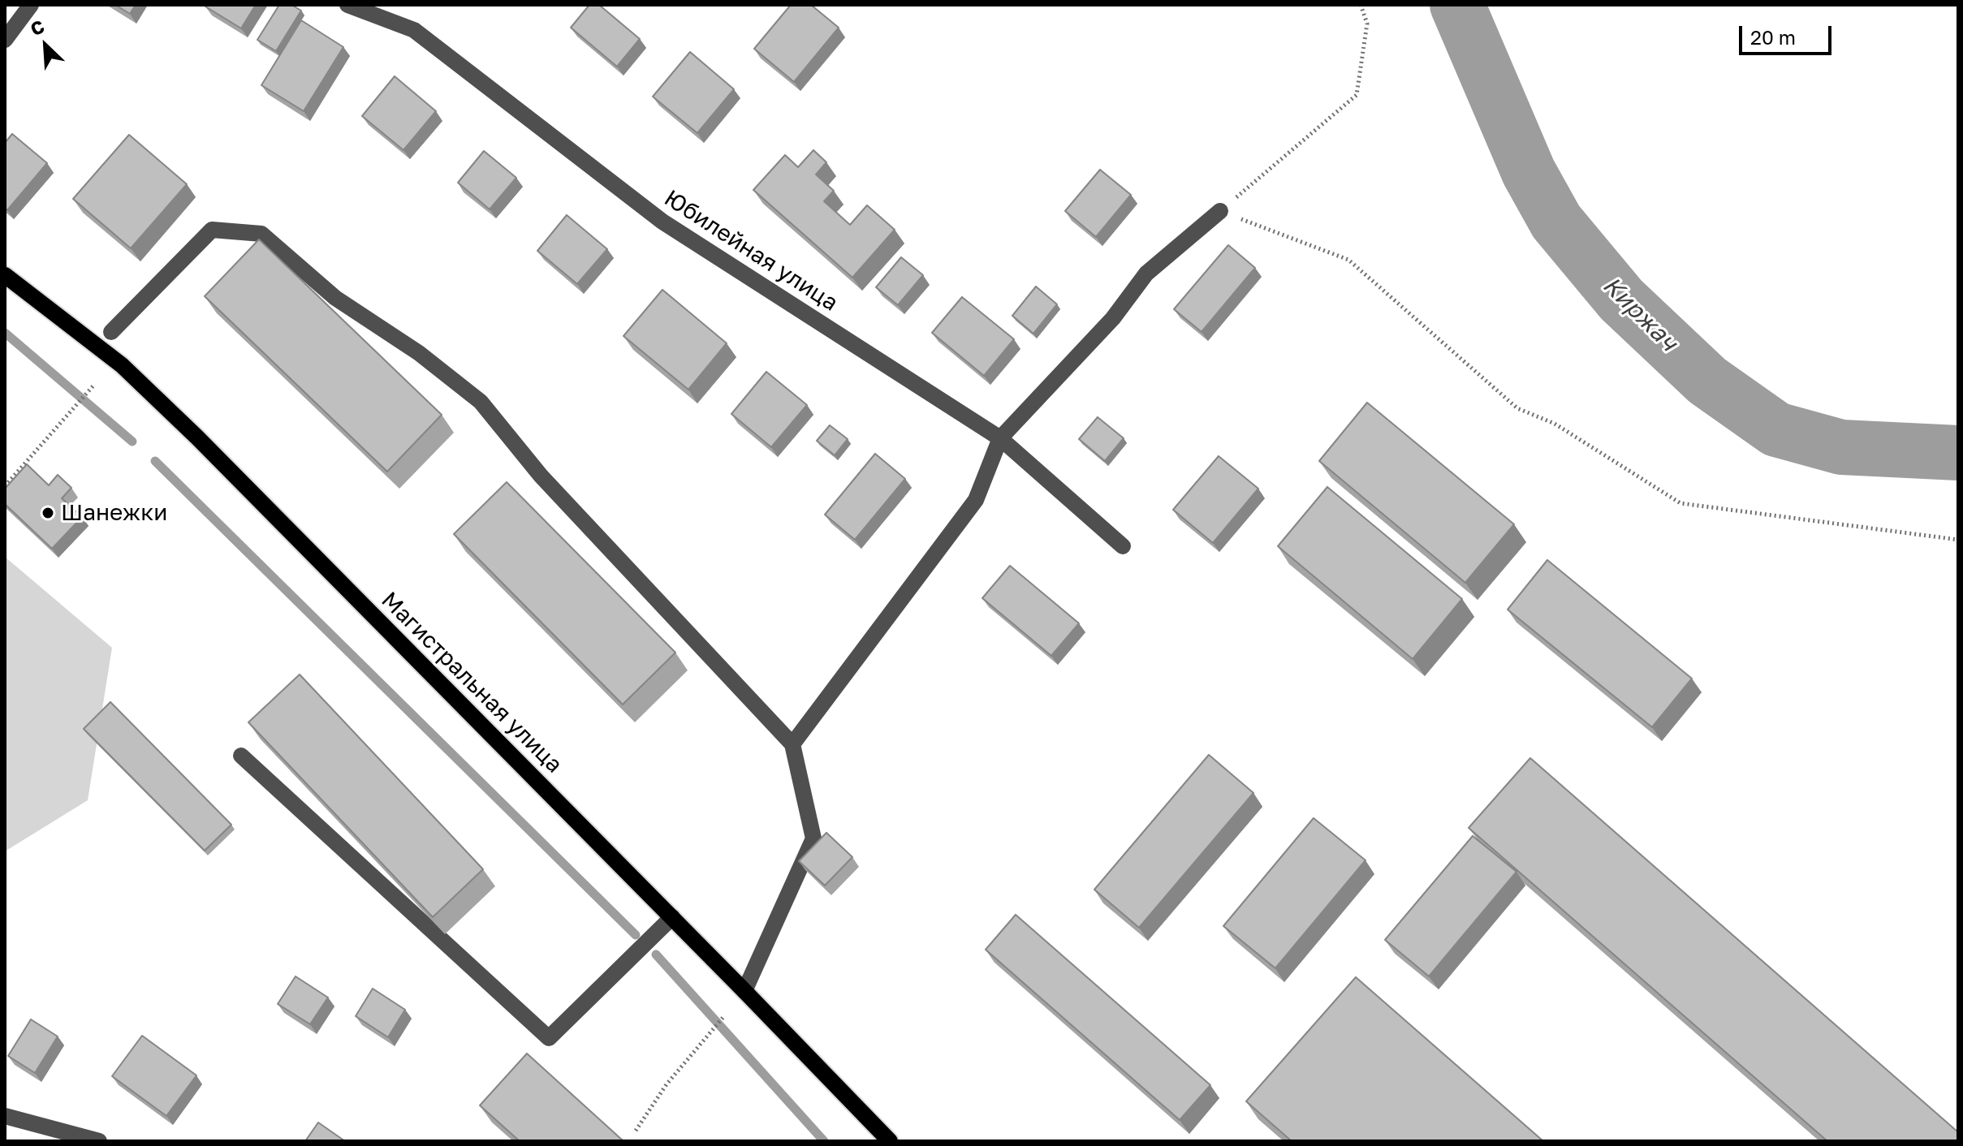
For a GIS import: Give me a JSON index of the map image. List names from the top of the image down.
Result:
{
  "streets": {
    "main road": ["Магистральная улица"],
    "street": ["Юбилейная улица"]
  },
  "water": ["Киржач"],
  "places": ["Шанежки"],
  "scale_bar": "20 m",
  "north": "top left"
}
